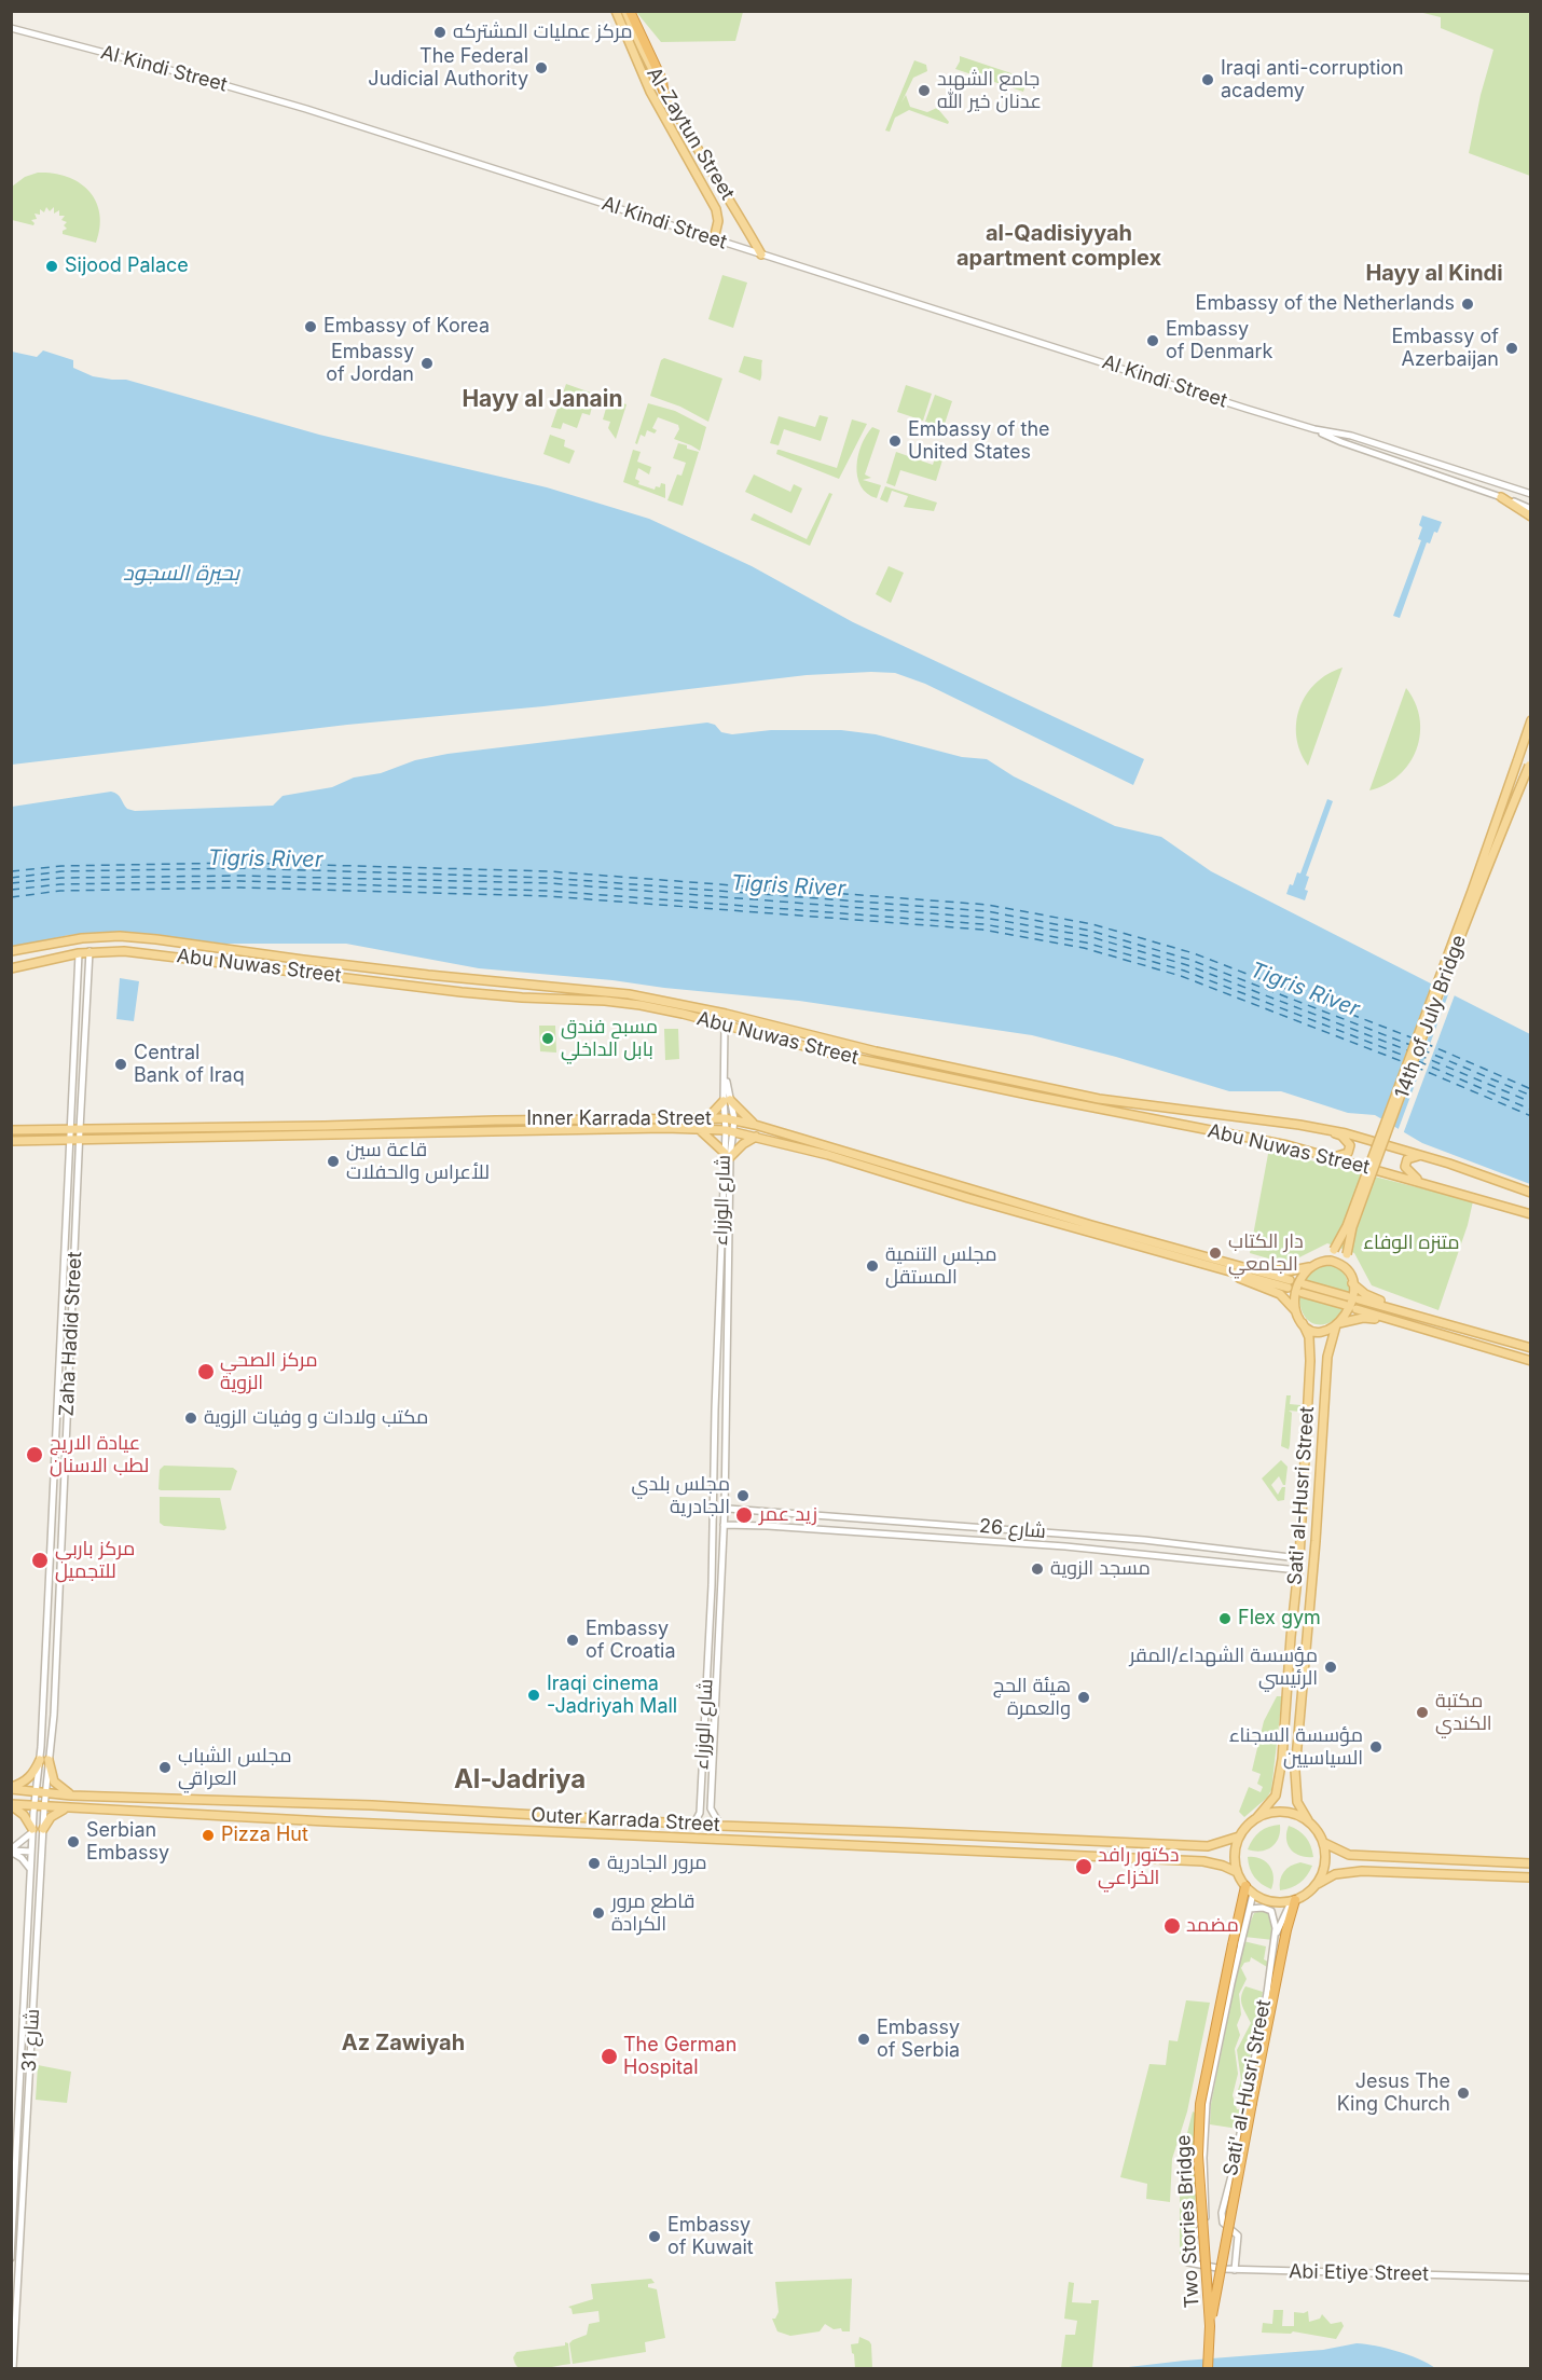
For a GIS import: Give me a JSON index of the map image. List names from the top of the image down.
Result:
{
  "streets": {
    "highway": ["Two Stories Bridge"],
    "main road": [
      "Al-Zaytun Street",
      "Abu Nuwas Street",
      "14th of July Bridge",
      "Inner Karrada Street",
      "Sati' al-Husri Street",
      "Outer Karrada Street"
    ],
    "street": [
      "Al Kindi Street",
      "شارع الوزراء",
      "Zaha Hadid Street",
      "شارع 26",
      "شارع 31",
      "Abi Etiye Street"
    ]
  },
  "crossings": [
    ["Al Kindi Street", "Al-Zaytun Street"],
    ["Abu Nuwas Street", "شارع الوزراء"],
    ["Abu Nuwas Street", "Zaha Hadid Street"],
    ["14th of July Bridge", "Sati' al-Husri Street"],
    ["Inner Karrada Street", "شارع الوزراء"],
    ["Inner Karrada Street", "Zaha Hadid Street"],
    ["شارع الوزراء", "شارع 26"],
    ["شارع الوزراء", "Outer Karrada Street"],
    ["Zaha Hadid Street", "Outer Karrada Street"],
    ["Zaha Hadid Street", "شارع 31"],
    ["Sati' al-Husri Street", "شارع 26"],
    ["Sati' al-Husri Street", "Outer Karrada Street"],
    ["Sati' al-Husri Street", "Two Stories Bridge"],
    ["Sati' al-Husri Street", "Abi Etiye Street"],
    ["Outer Karrada Street", "شارع 31"],
    ["Outer Karrada Street", "Two Stories Bridge"]
  ],
  "districts": [
    "al-Qadisiyyah apartment complex",
    "Hayy al Kindi",
    "Hayy al Janain",
    "Al-Jadriya",
    "Az Zawiyah"
  ],
  "water": ["بحيرة السجود", "Tigris River"],
  "parks": ["متنزه الوفاء"],
  "places": [
    "مركز عمليات المشتركه",
    "The Federal Judicial Authority",
    "Iraqi anti-corruption academy",
    "جامع الشهيد عدنان خير الله",
    "Sijood Palace",
    "Embassy of the Netherlands",
    "Embassy of Korea",
    "Embassy of Denmark",
    "Embassy of Azerbaijan",
    "Embassy of Jordan",
    "Embassy of the United States",
    "مسبح فندق بابل الداخلي",
    "Central Bank of Iraq",
    "قاعة سين للأعراس والحفلات",
    "دار الكتاب الجامعي",
    "مجلس التنمية المستقل",
    "مركز الصحي الزوية",
    "مكتب ولادات و وفيات الزوية",
    "عيادة الاريج لطب الاسنان",
    "مجلس بلدي الجادرية",
    "زيد عمر",
    "مركز باربي للتجميل",
    "مسجد الزوية",
    "Flex gym",
    "Embassy of Croatia",
    "مؤسسة الشهداء/المقر الرئيسي",
    "Iraqi cinema -Jadriyah Mall",
    "هيئة الحج والعمرة",
    "مكتبة الكندي",
    "مؤسسة السجناء السياسيين",
    "مجلس الشباب العراقي",
    "Pizza Hut",
    "Serbian Embassy",
    "مرور الجادرية",
    "دكتور رافد الخزاعي",
    "قاطع مرور الكرادة",
    "مضمد",
    "Embassy of Serbia",
    "The German Hospital",
    "Jesus The King Church",
    "Embassy of Kuwait"
  ]
}
